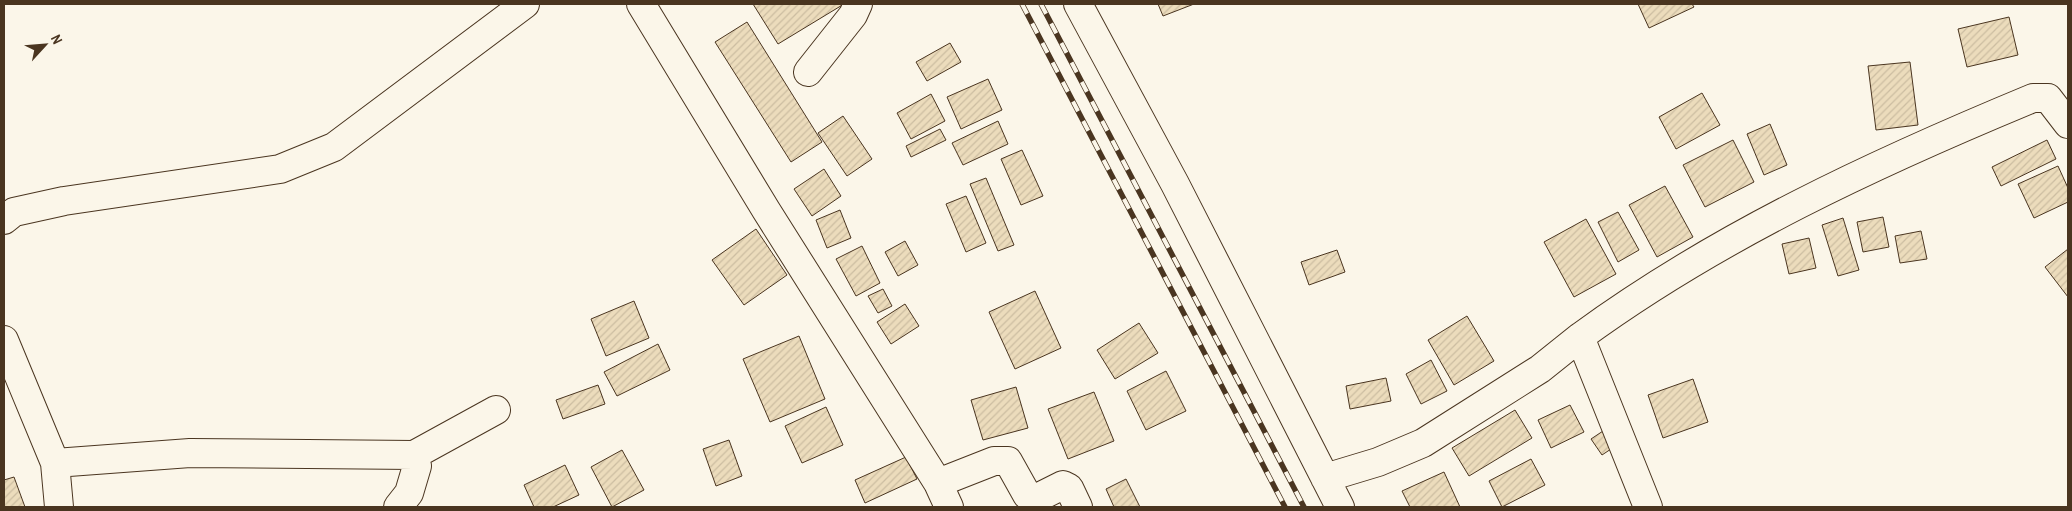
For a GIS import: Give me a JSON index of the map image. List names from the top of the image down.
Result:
{
  "north": "top right"
}
